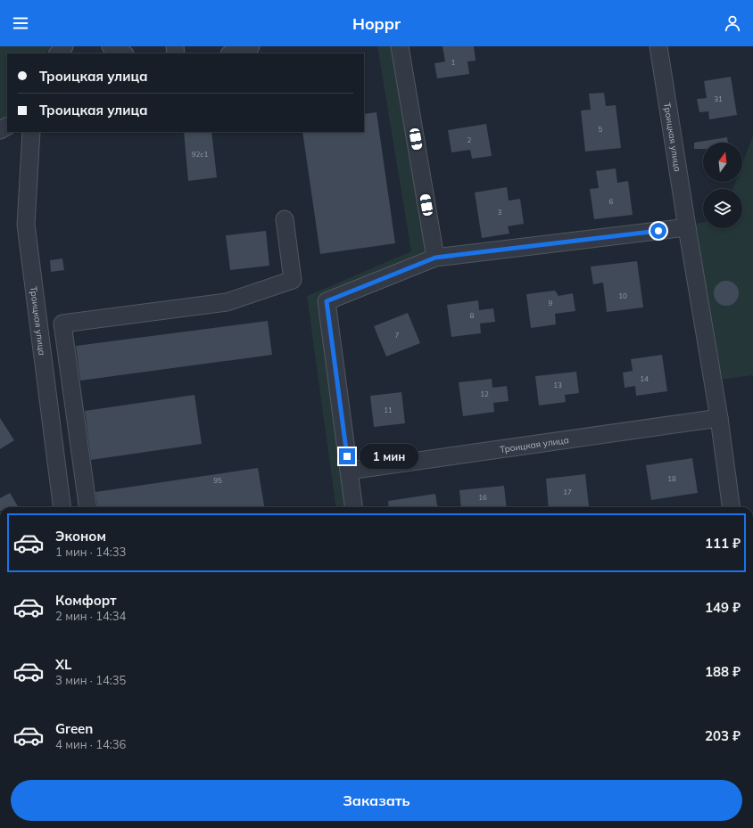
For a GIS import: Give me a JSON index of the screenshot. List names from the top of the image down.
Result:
{
  "streets": {
    "street": ["Троицкая улица"]
  },
  "house_numbers": [
    "1",
    "31",
    "5",
    "2",
    "92с1",
    "6",
    "3",
    "10",
    "9",
    "8",
    "7",
    "14",
    "13",
    "12",
    "11",
    "18",
    "95",
    "17",
    "16"
  ],
  "north": "top",
  "page": {
    "header": "Hoppr",
    "banner": ["Троицкая улица", "Троицкая улица"],
    "bubble": "1 мин",
    "list": [
      {
        "name": "Эконом",
        "note": "1 мин · 14:33",
        "value": "111 ₽"
      },
      {
        "name": "Комфорт",
        "note": "2 мин · 14:34",
        "value": "149 ₽"
      },
      {
        "name": "XL",
        "note": "3 мин · 14:35",
        "value": "188 ₽"
      },
      {
        "name": "Green",
        "note": "4 мин · 14:36",
        "value": "203 ₽"
      }
    ],
    "buttons": "Заказать"
  }
}
